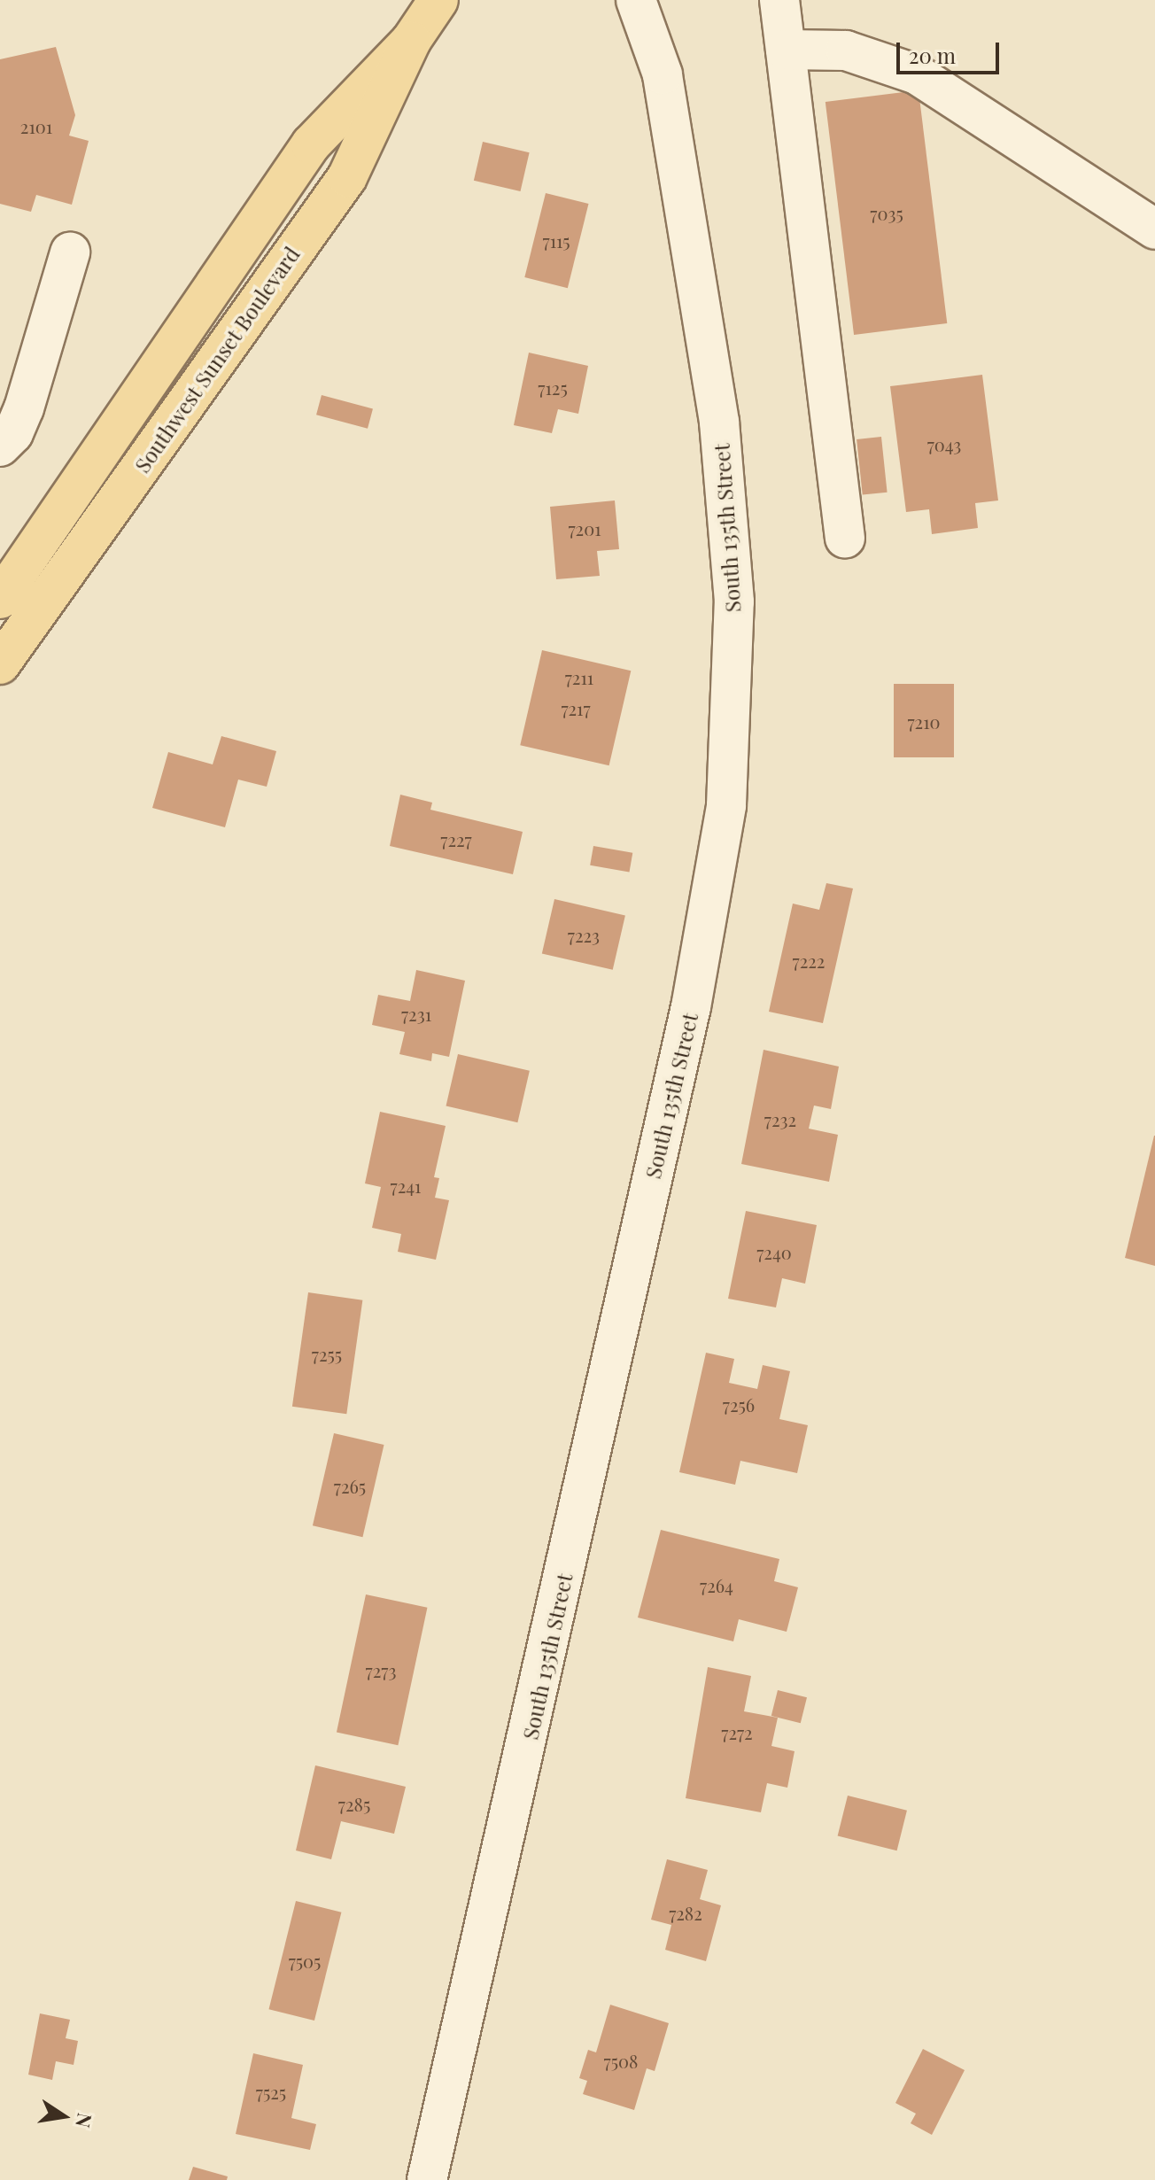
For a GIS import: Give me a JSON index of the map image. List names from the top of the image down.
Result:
{
  "streets": {
    "main road": ["Southwest Sunset Boulevard"],
    "street": ["South 135th Street"]
  },
  "house_numbers": [
    "2101",
    "7035",
    "7115",
    "7125",
    "7043",
    "7201",
    "7211",
    "7217",
    "7210",
    "7227",
    "7223",
    "7222",
    "7231",
    "7232",
    "7241",
    "7240",
    "7255",
    "7256",
    "7265",
    "7264",
    "7273",
    "7272",
    "7285",
    "7282",
    "7505",
    "7508",
    "7525"
  ],
  "scale_bar": "20 m",
  "north": "right"
}
